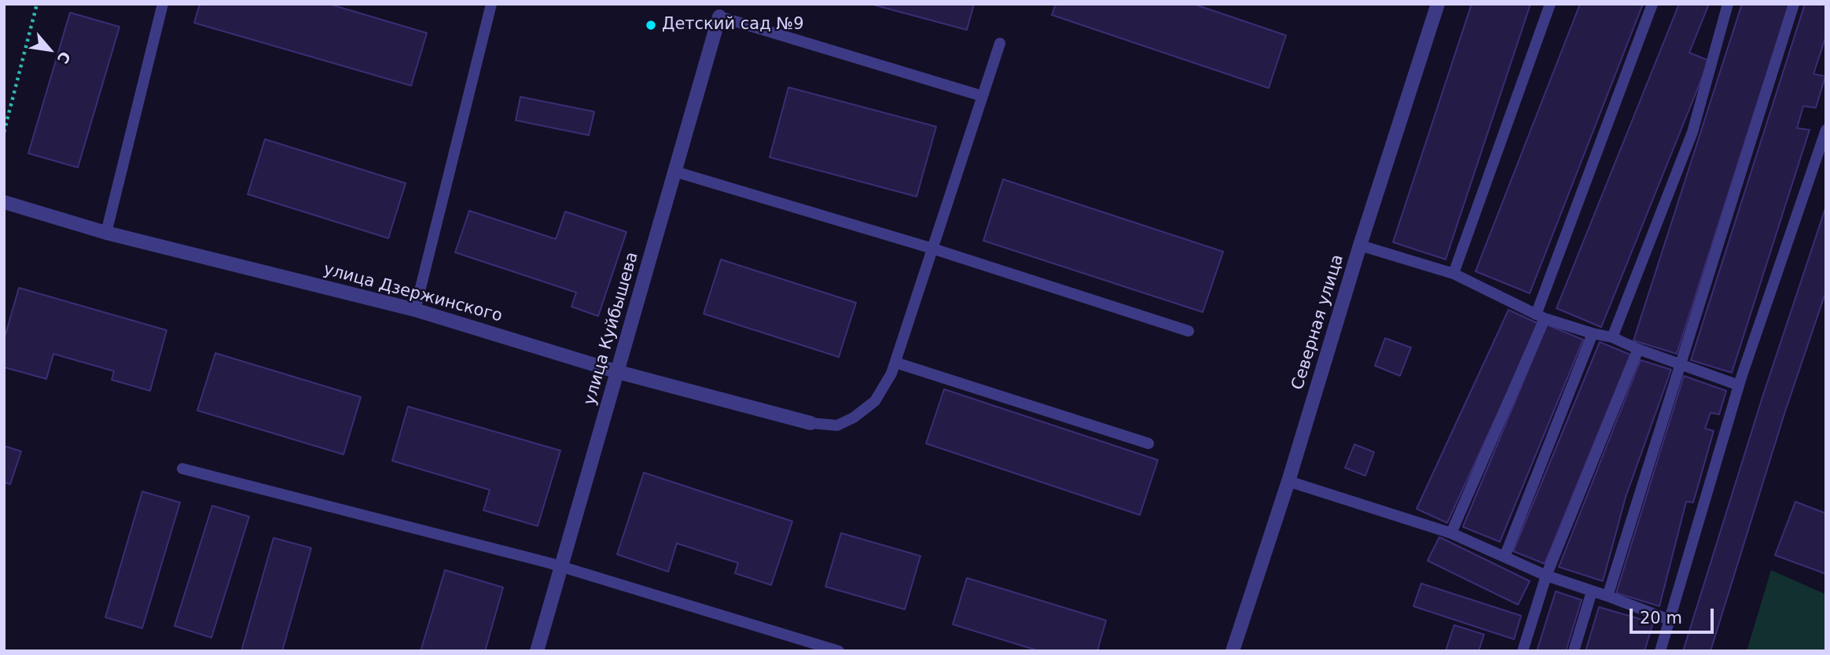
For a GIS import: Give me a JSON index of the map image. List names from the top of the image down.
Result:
{
  "streets": {
    "street": ["улица Дзержинского", "Северная улица", "улица Куйбышева"]
  },
  "crossings": [
    ["улица Дзержинского", "улица Куйбышева"]
  ],
  "places": ["Детский сад №9"],
  "scale_bar": "20 m",
  "north": "bottom right"
}
